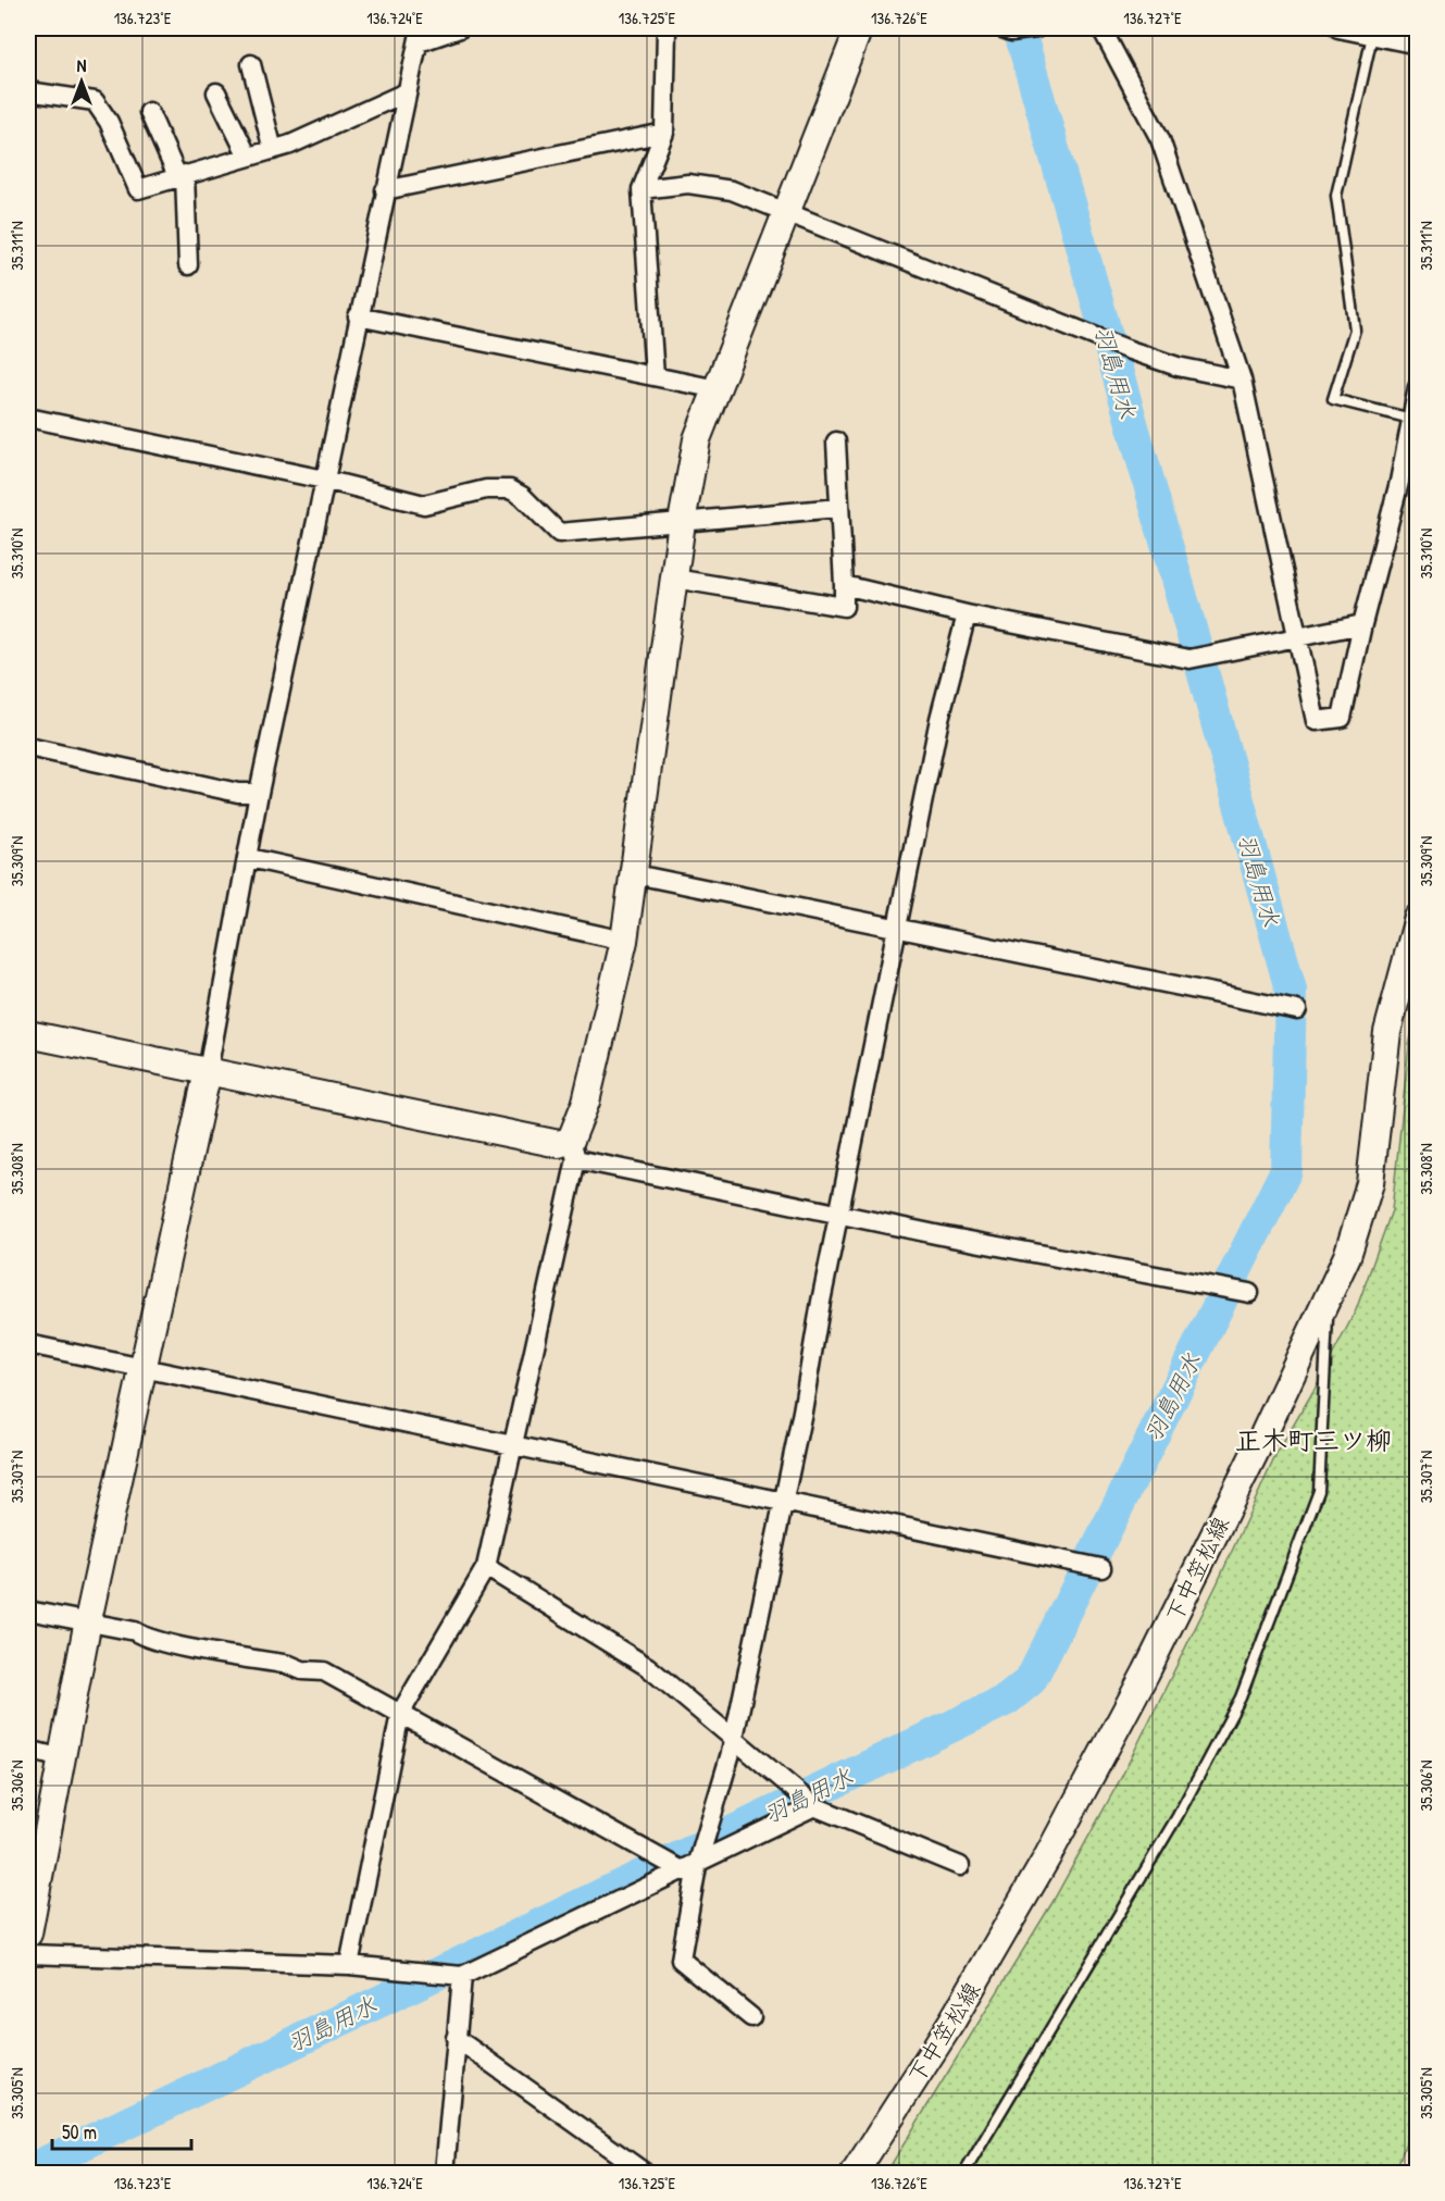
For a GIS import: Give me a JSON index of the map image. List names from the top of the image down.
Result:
{
  "streets": {
    "street": ["下中笠松線"]
  },
  "districts": ["正木町三ツ柳"],
  "water": ["羽島用水"],
  "scale_bar": "50 m",
  "north": "top",
  "coordinates": [
    "136.723°E",
    "136.724°E",
    "136.725°E",
    "136.726°E",
    "136.727°E",
    "35.311°N",
    "35.310°N",
    "35.309°N",
    "35.308°N",
    "35.307°N",
    "35.306°N",
    "35.305°N"
  ]
}
